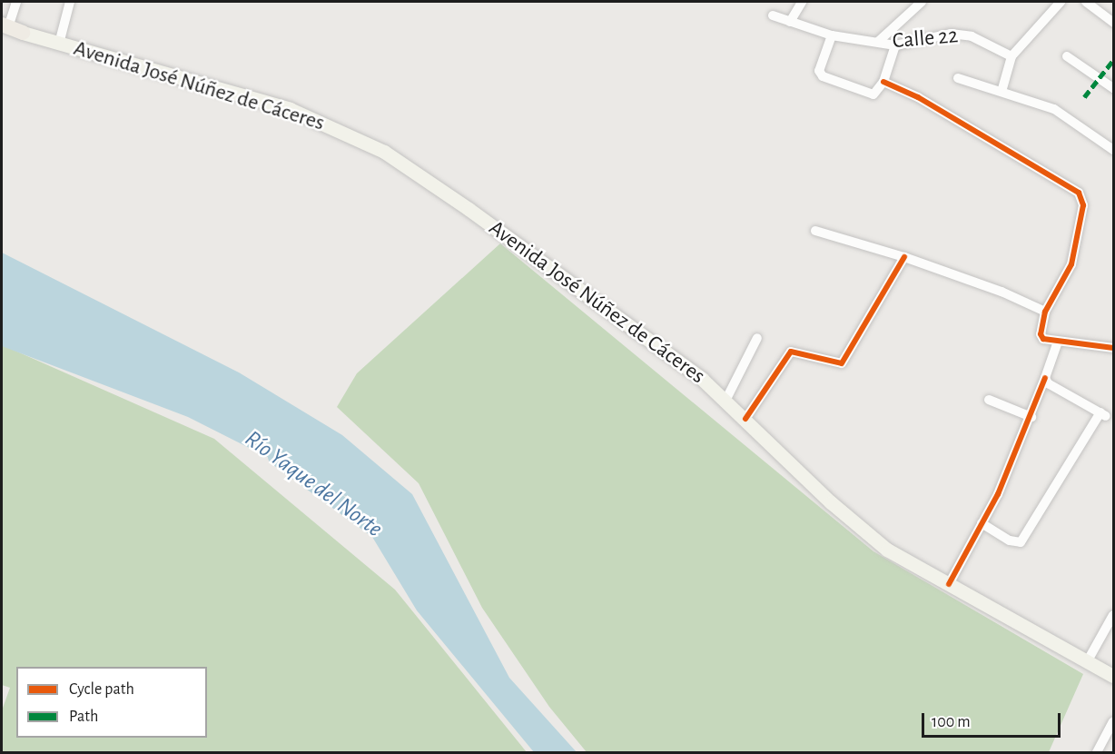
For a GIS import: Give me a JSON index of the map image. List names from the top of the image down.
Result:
{
  "streets": {
    "main road": ["Avenida José Núñez de Cáceres"],
    "street": ["Calle 22"]
  },
  "water": ["Río Yaque del Norte"],
  "legend": ["Cycle path", "Path"],
  "scale_bar": "100 m"
}
